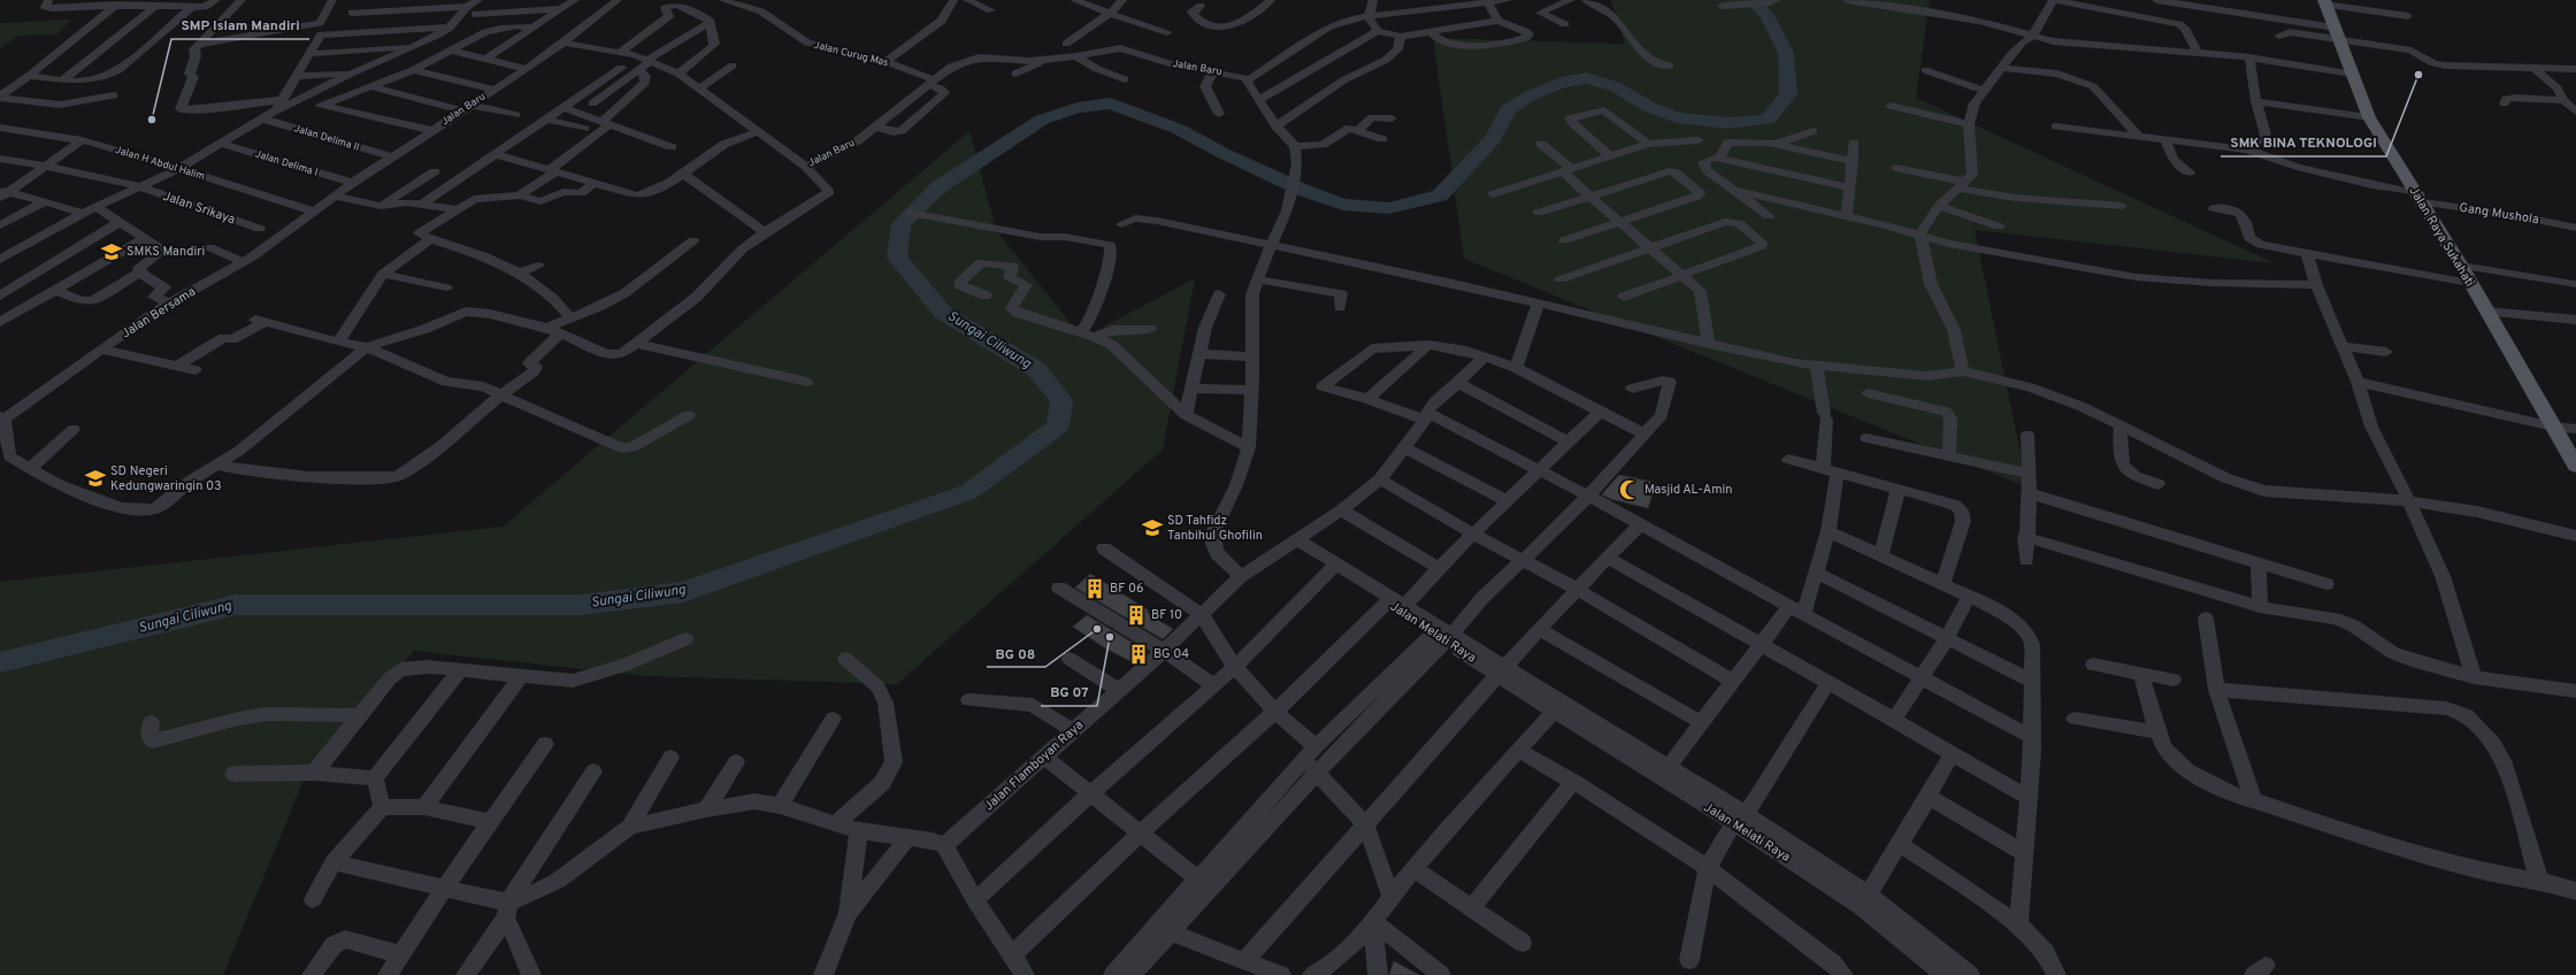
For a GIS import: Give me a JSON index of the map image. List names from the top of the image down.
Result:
{
  "streets": {
    "main road": ["Jalan Raya Sukahati"],
    "street": [
      "Jalan Curug Mas",
      "Jalan Baru",
      "Jalan Delima II",
      "Jalan H Abdul Halim",
      "Jalan Delima I",
      "Jalan Srikaya",
      "Gang Mushola",
      "Jalan Bersama",
      "Jalan Melati Raya",
      "Jalan Flamboyan Raya"
    ]
  },
  "crossings": [
    ["Jalan Curug Mas", "Jalan Baru"],
    ["Jalan Baru", "Jalan Delima II"],
    ["Jalan Baru", "Jalan H Abdul Halim"],
    ["Jalan Baru", "Jalan Delima I"],
    ["Jalan Baru", "Jalan Bersama"],
    ["Jalan H Abdul Halim", "Jalan Bersama"],
    ["Gang Mushola", "Jalan Raya Sukahati"]
  ],
  "water": ["Sungai Ciliwung"],
  "places": {
    "other": [
      "SMK BINA TEKNOLOGI",
      "SMP Islam Mandiri",
      "BG 08",
      "BG 07"
    ],
    "school or university": ["SMKS Mandiri", "SD Negeri Kedungwaringin 03", "SD Tahfidz Tanbihul Ghofilin"],
    "mosque": ["Masjid AL-Amin"],
    "building": ["BF 06", "BF 10", "BG 04"]
  }
}
